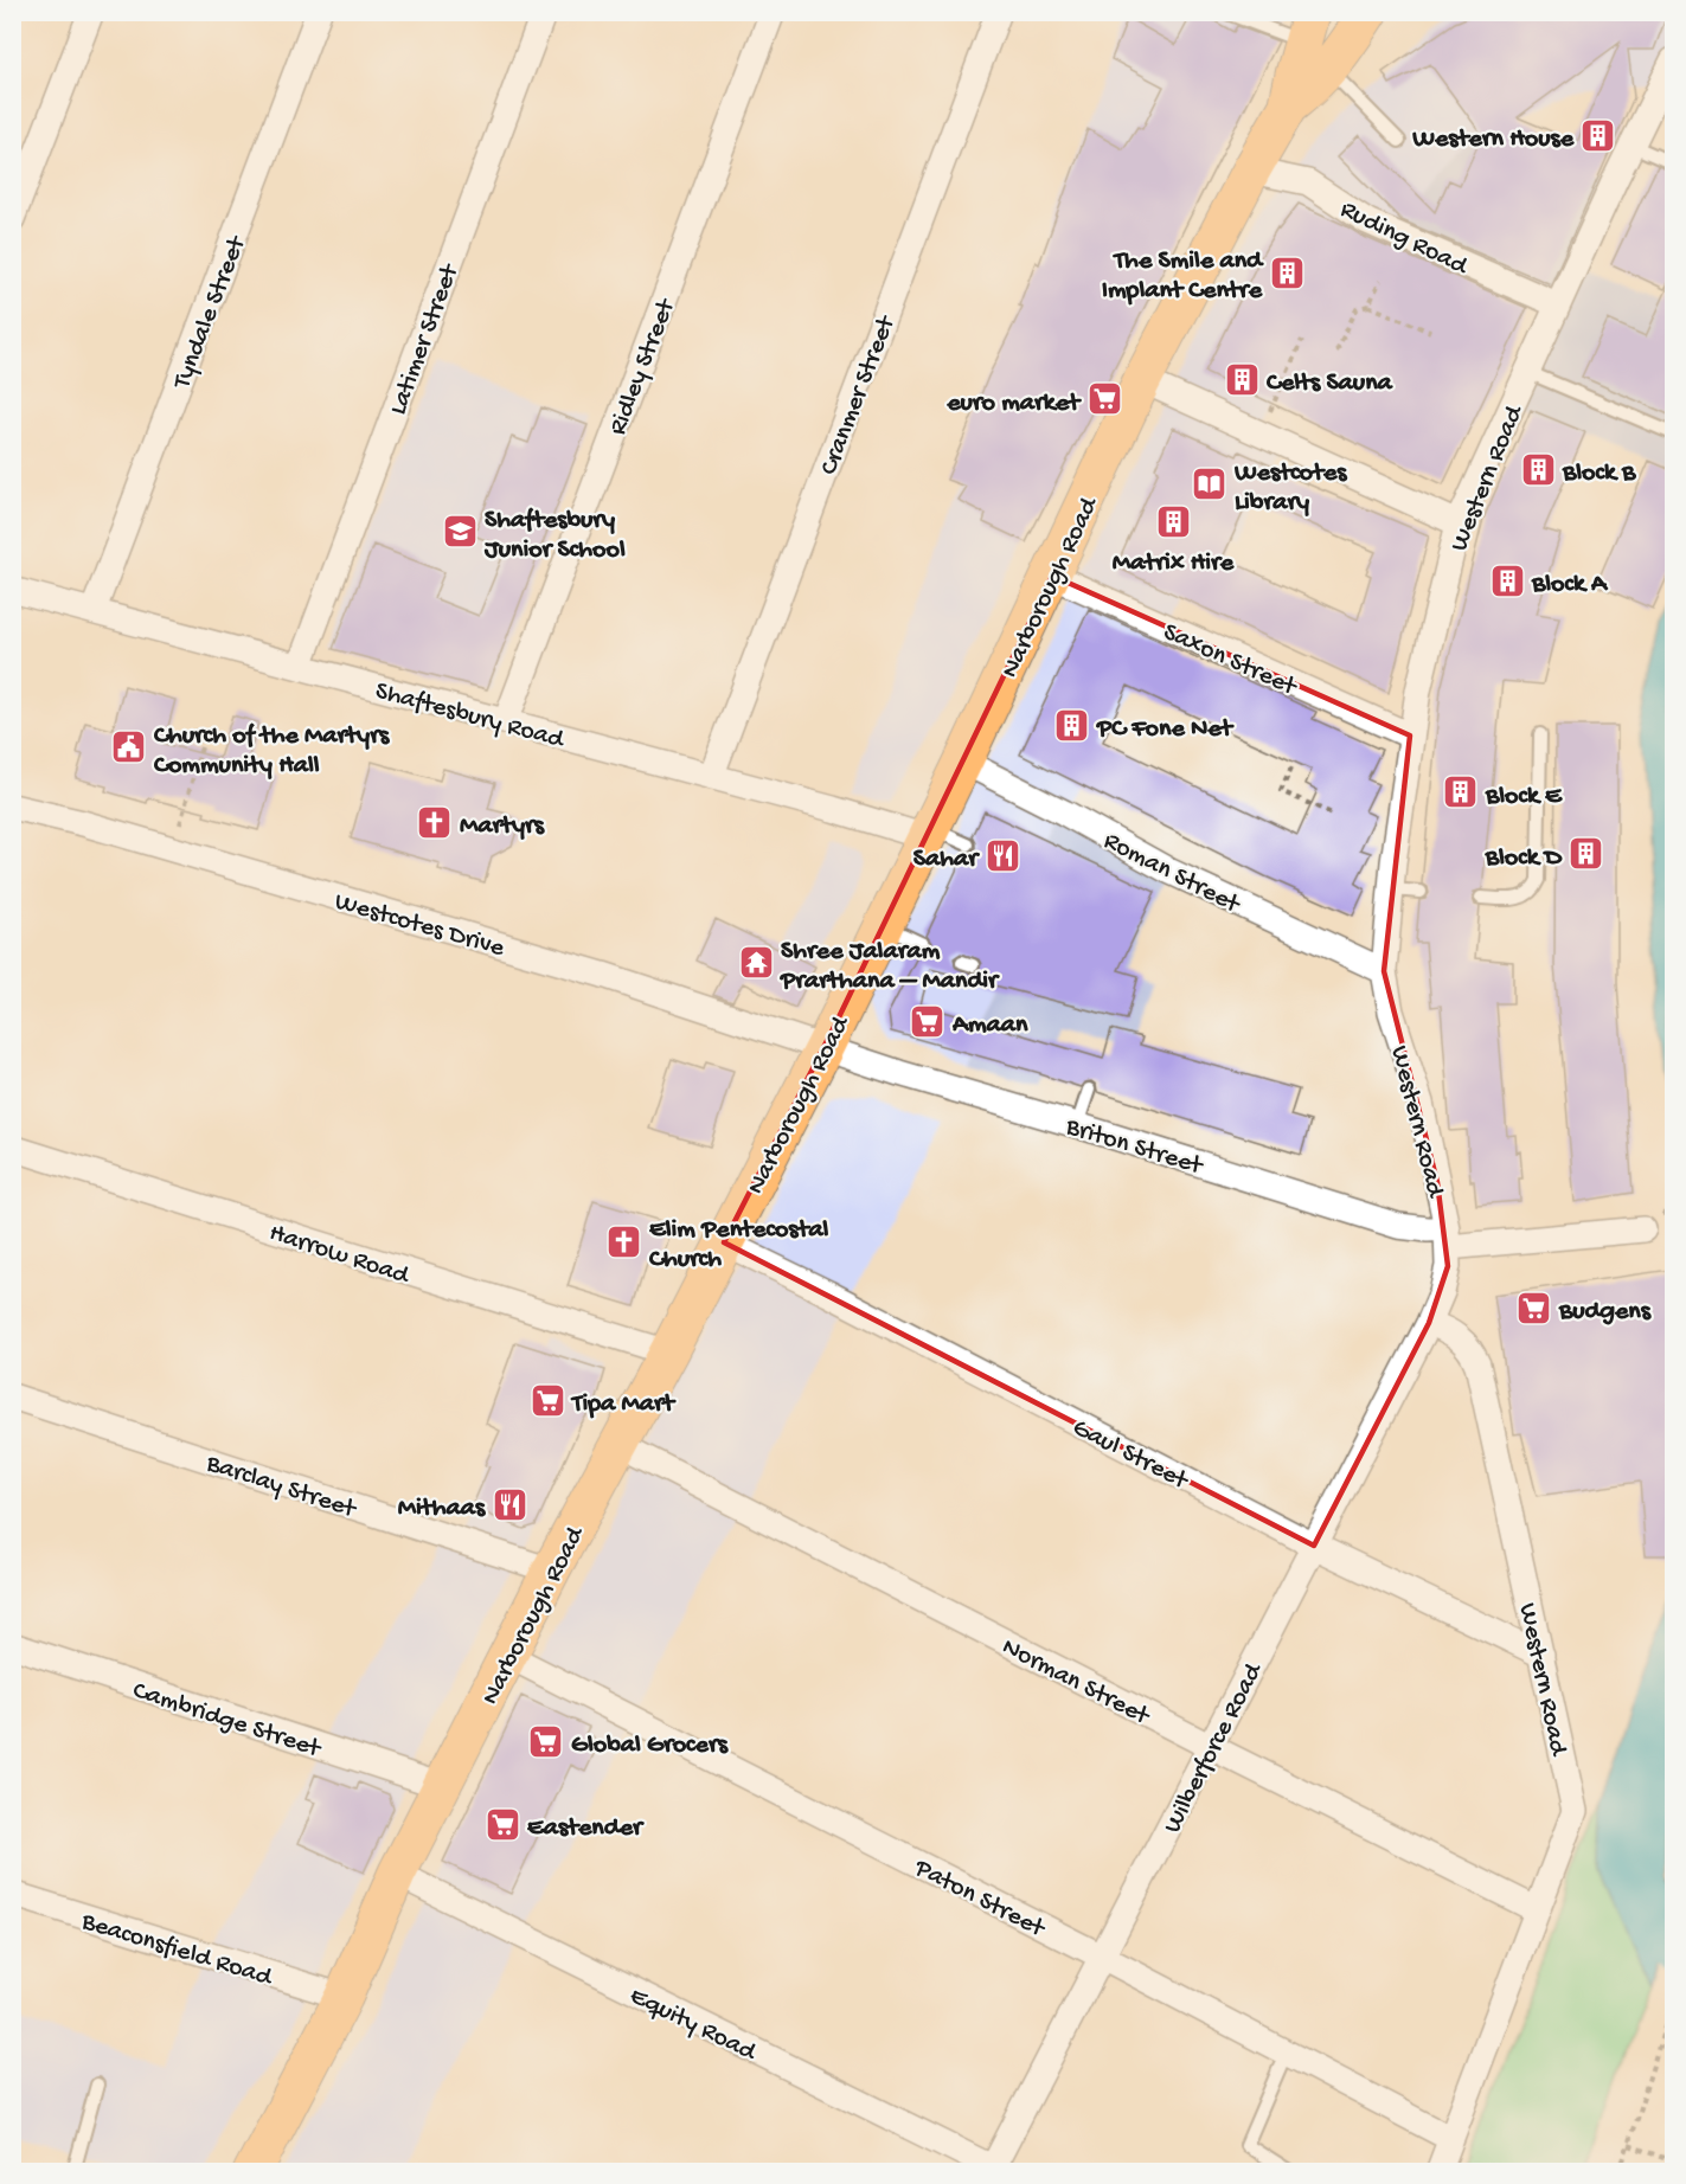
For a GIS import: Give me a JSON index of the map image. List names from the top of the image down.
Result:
{
  "streets": {
    "main road": ["Narborough Road"],
    "street": [
      "Ruding Road",
      "Tyndale Street",
      "Latimer Street",
      "Ridley Street",
      "Cranmer Street",
      "Western Road",
      "Saxon Street",
      "Shaftesbury Road",
      "Roman Street",
      "Westcotes Drive",
      "Briton Street",
      "Harrow Road",
      "Gaul Street",
      "Barclay Street",
      "Norman Street",
      "Cambridge Street",
      "Wilberforce Road",
      "Paton Street",
      "Beaconsfield Road",
      "Equity Road"
    ]
  },
  "crossings": [
    ["Ruding Road", "Western Road"],
    ["Ruding Road", "Narborough Road"],
    ["Tyndale Street", "Shaftesbury Road"],
    ["Latimer Street", "Shaftesbury Road"],
    ["Ridley Street", "Shaftesbury Road"],
    ["Cranmer Street", "Shaftesbury Road"],
    ["Western Road", "Saxon Street"],
    ["Western Road", "Roman Street"],
    ["Western Road", "Briton Street"],
    ["Western Road", "Gaul Street"],
    ["Western Road", "Norman Street"],
    ["Western Road", "Wilberforce Road"],
    ["Western Road", "Paton Street"],
    ["Narborough Road", "Saxon Street"],
    ["Narborough Road", "Shaftesbury Road"],
    ["Narborough Road", "Roman Street"],
    ["Narborough Road", "Westcotes Drive"],
    ["Narborough Road", "Briton Street"],
    ["Narborough Road", "Harrow Road"],
    ["Narborough Road", "Gaul Street"],
    ["Narborough Road", "Barclay Street"],
    ["Narborough Road", "Norman Street"],
    ["Narborough Road", "Cambridge Street"],
    ["Narborough Road", "Paton Street"],
    ["Narborough Road", "Beaconsfield Road"],
    ["Narborough Road", "Equity Road"],
    ["Westcotes Drive", "Briton Street"],
    ["Gaul Street", "Wilberforce Road"],
    ["Norman Street", "Wilberforce Road"],
    ["Wilberforce Road", "Paton Street"],
    ["Wilberforce Road", "Equity Road"]
  ],
  "places": {
    "building": [
      "Western House",
      "The Smile and Implant Centre",
      "Celts Sauna",
      "Block B",
      "Matrix Hire",
      "Block A",
      "PC Fone Net",
      "Block E",
      "Block D"
    ],
    "supermarket": [
      "euro market",
      "Amaan",
      "Budgens",
      "Tipa Mart",
      "Global Grocers",
      "Eastender"
    ],
    "library": ["Westcotes Library"],
    "school or university": ["Shaftesbury Junior School"],
    "public building": ["Church of the Martyrs Community Hall"],
    "church": ["Martyrs", "Elim Pentecostal Church"],
    "restaurant": ["Sahar", "Mithaas"],
    "temple": ["Shree Jalaram Prarthana – Mandir"]
  }
}
